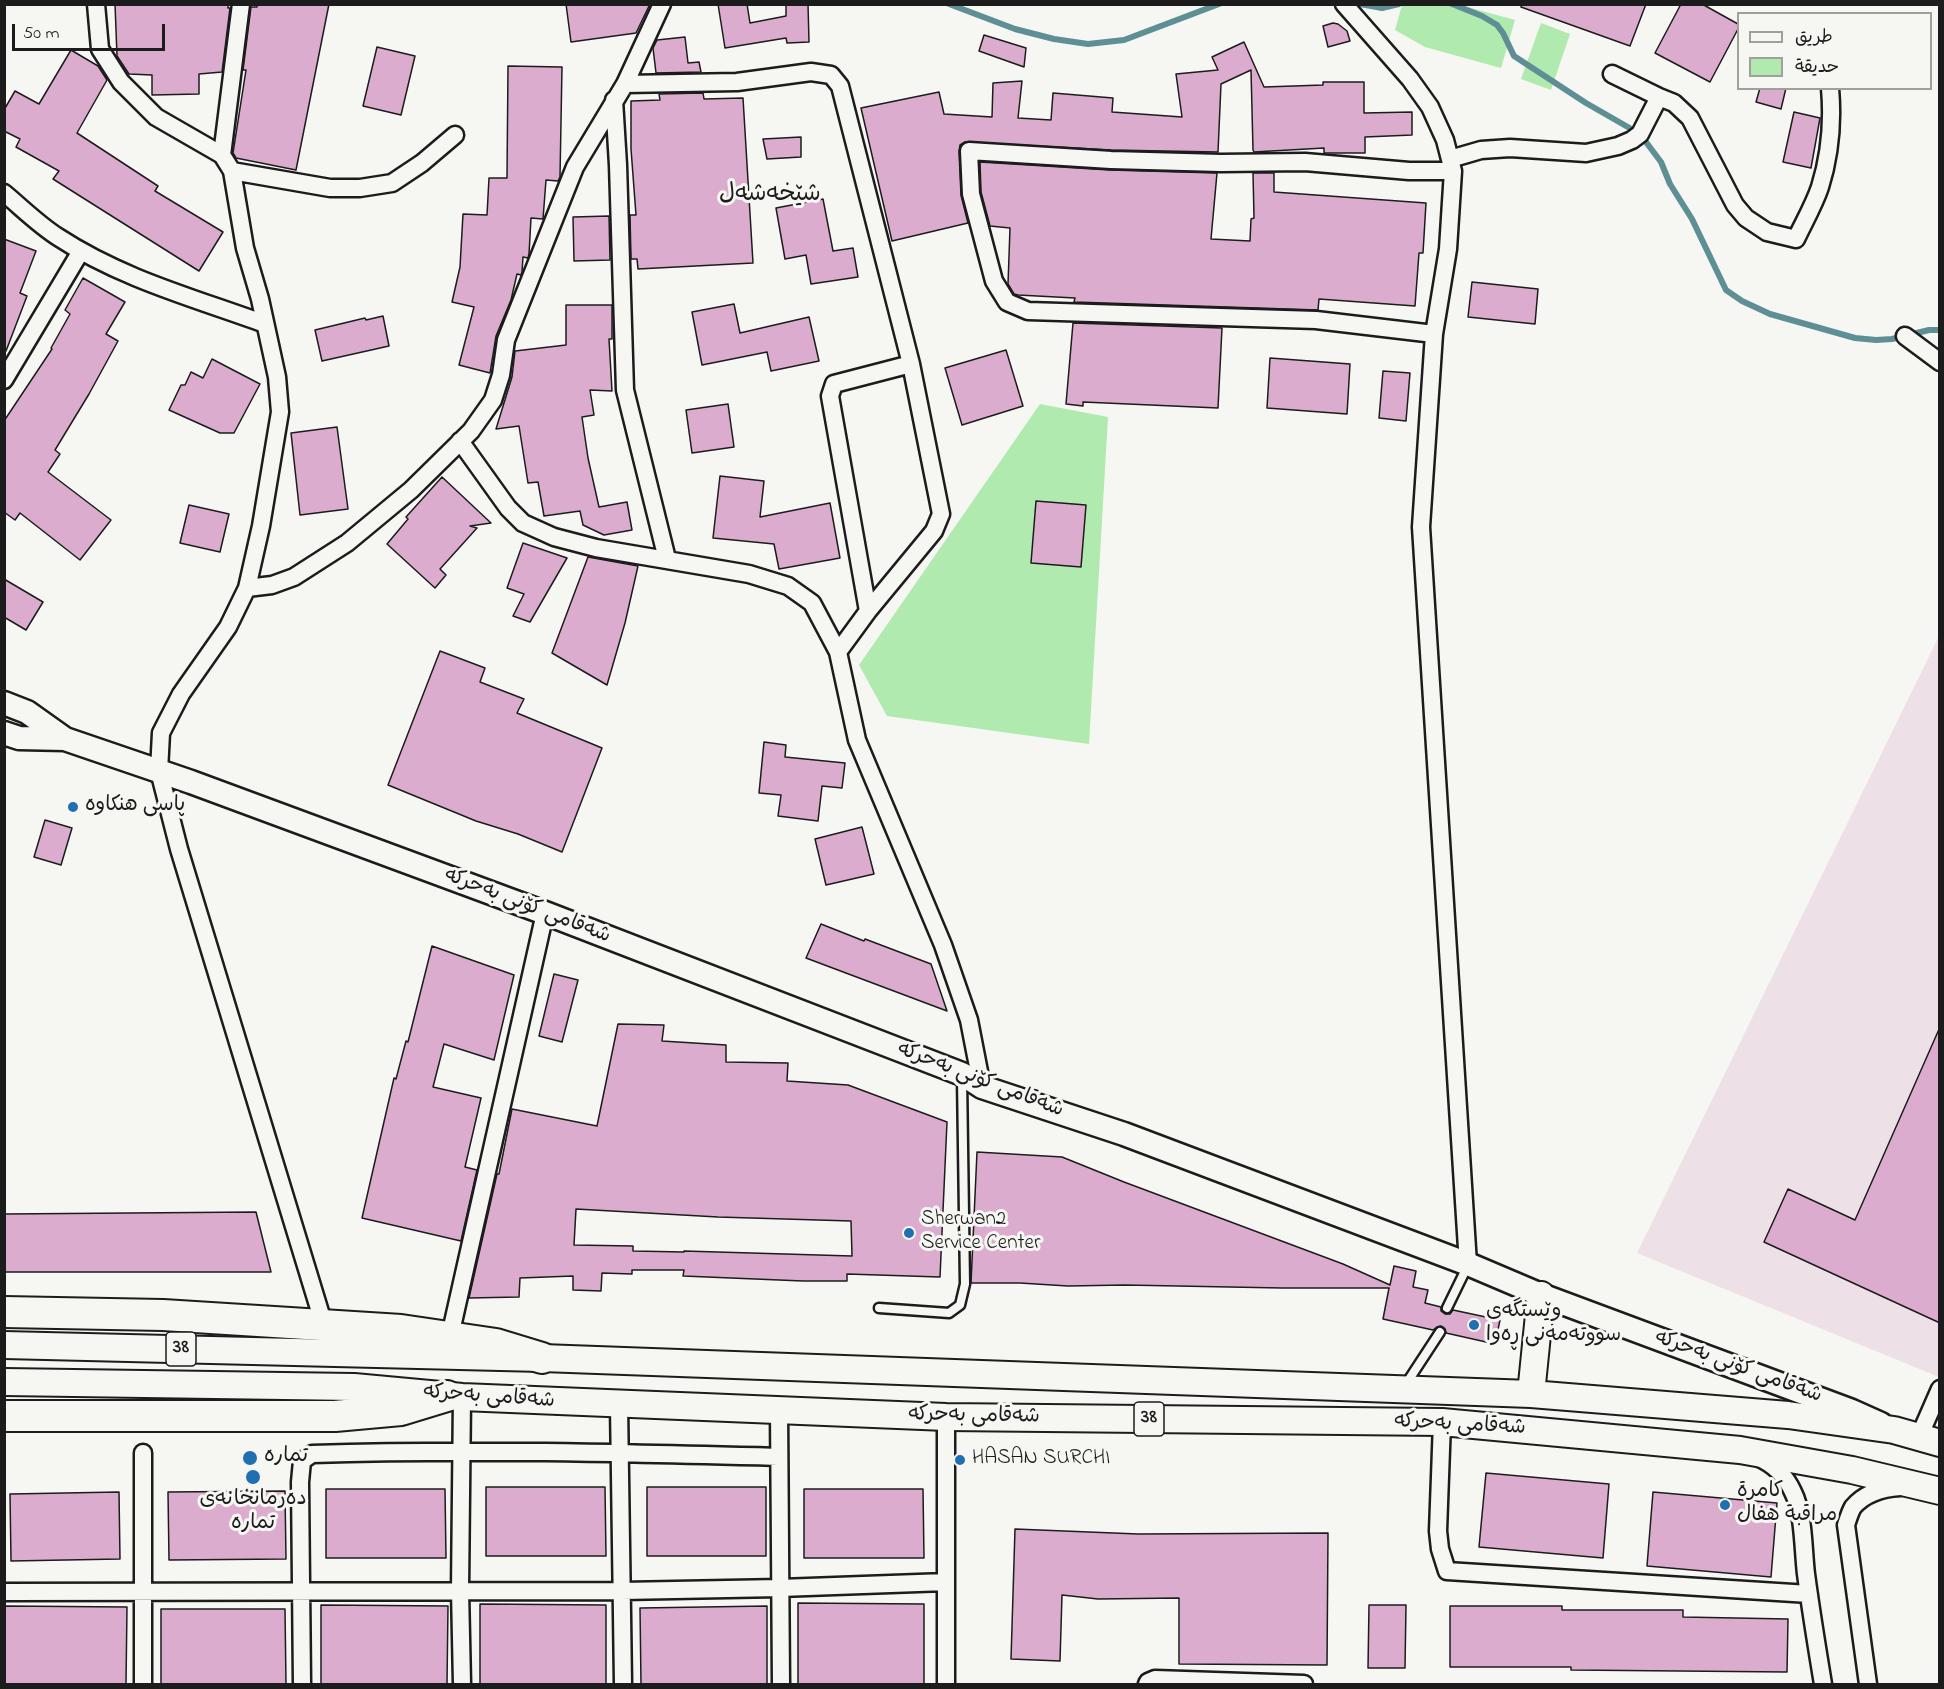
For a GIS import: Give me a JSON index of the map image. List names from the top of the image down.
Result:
{
  "streets": {
    "main road": ["38", "شەقامی بەحرکە"],
    "street": ["شەقامی کۆنی بەحرکە"]
  },
  "crossings": [
    ["شەقامی کۆنی بەحرکە", "شەقامی بەحرکە"]
  ],
  "districts": ["شێخەشەل"],
  "places": [
    "پاسی هنكاوه‌",
    "Sherwan2 Service Center",
    "وێستگەی سووتەمەنی ڕەوا",
    "تمارە",
    "HASAN SURCHI",
    "دەرمانخانەی تمارە",
    "كامرة مراقبة هفال"
  ],
  "legend": ["طريق", "حديقة"],
  "scale_bar": "50 m"
}
